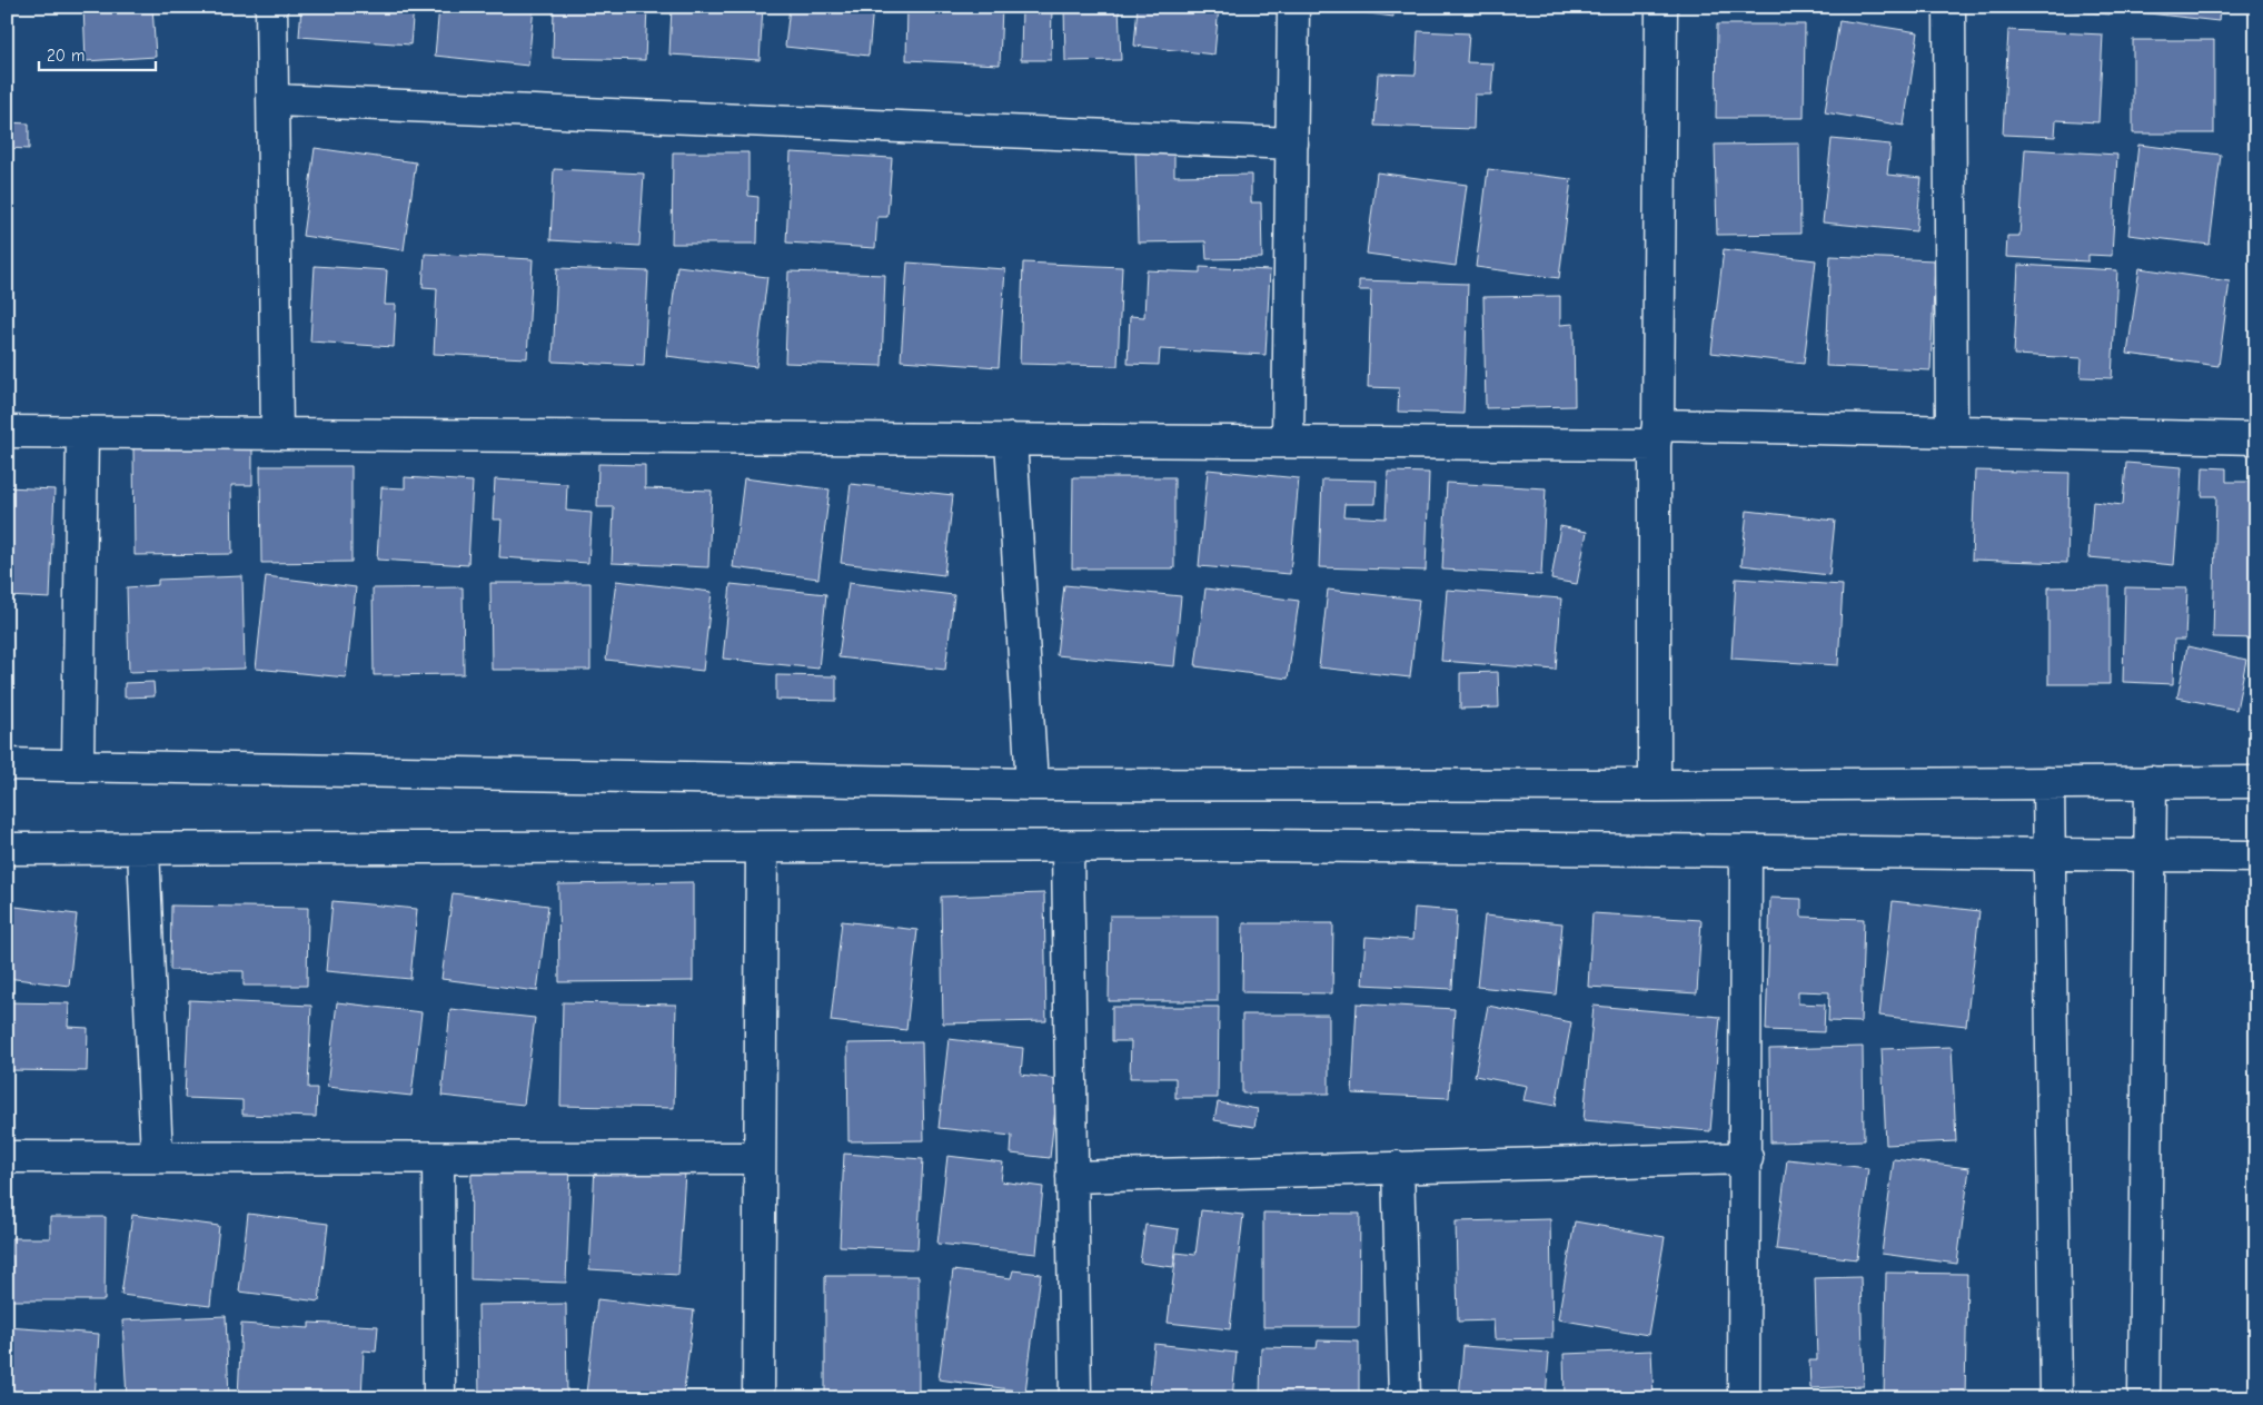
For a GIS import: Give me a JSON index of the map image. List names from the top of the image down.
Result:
{
  "scale_bar": "20 m"
}
